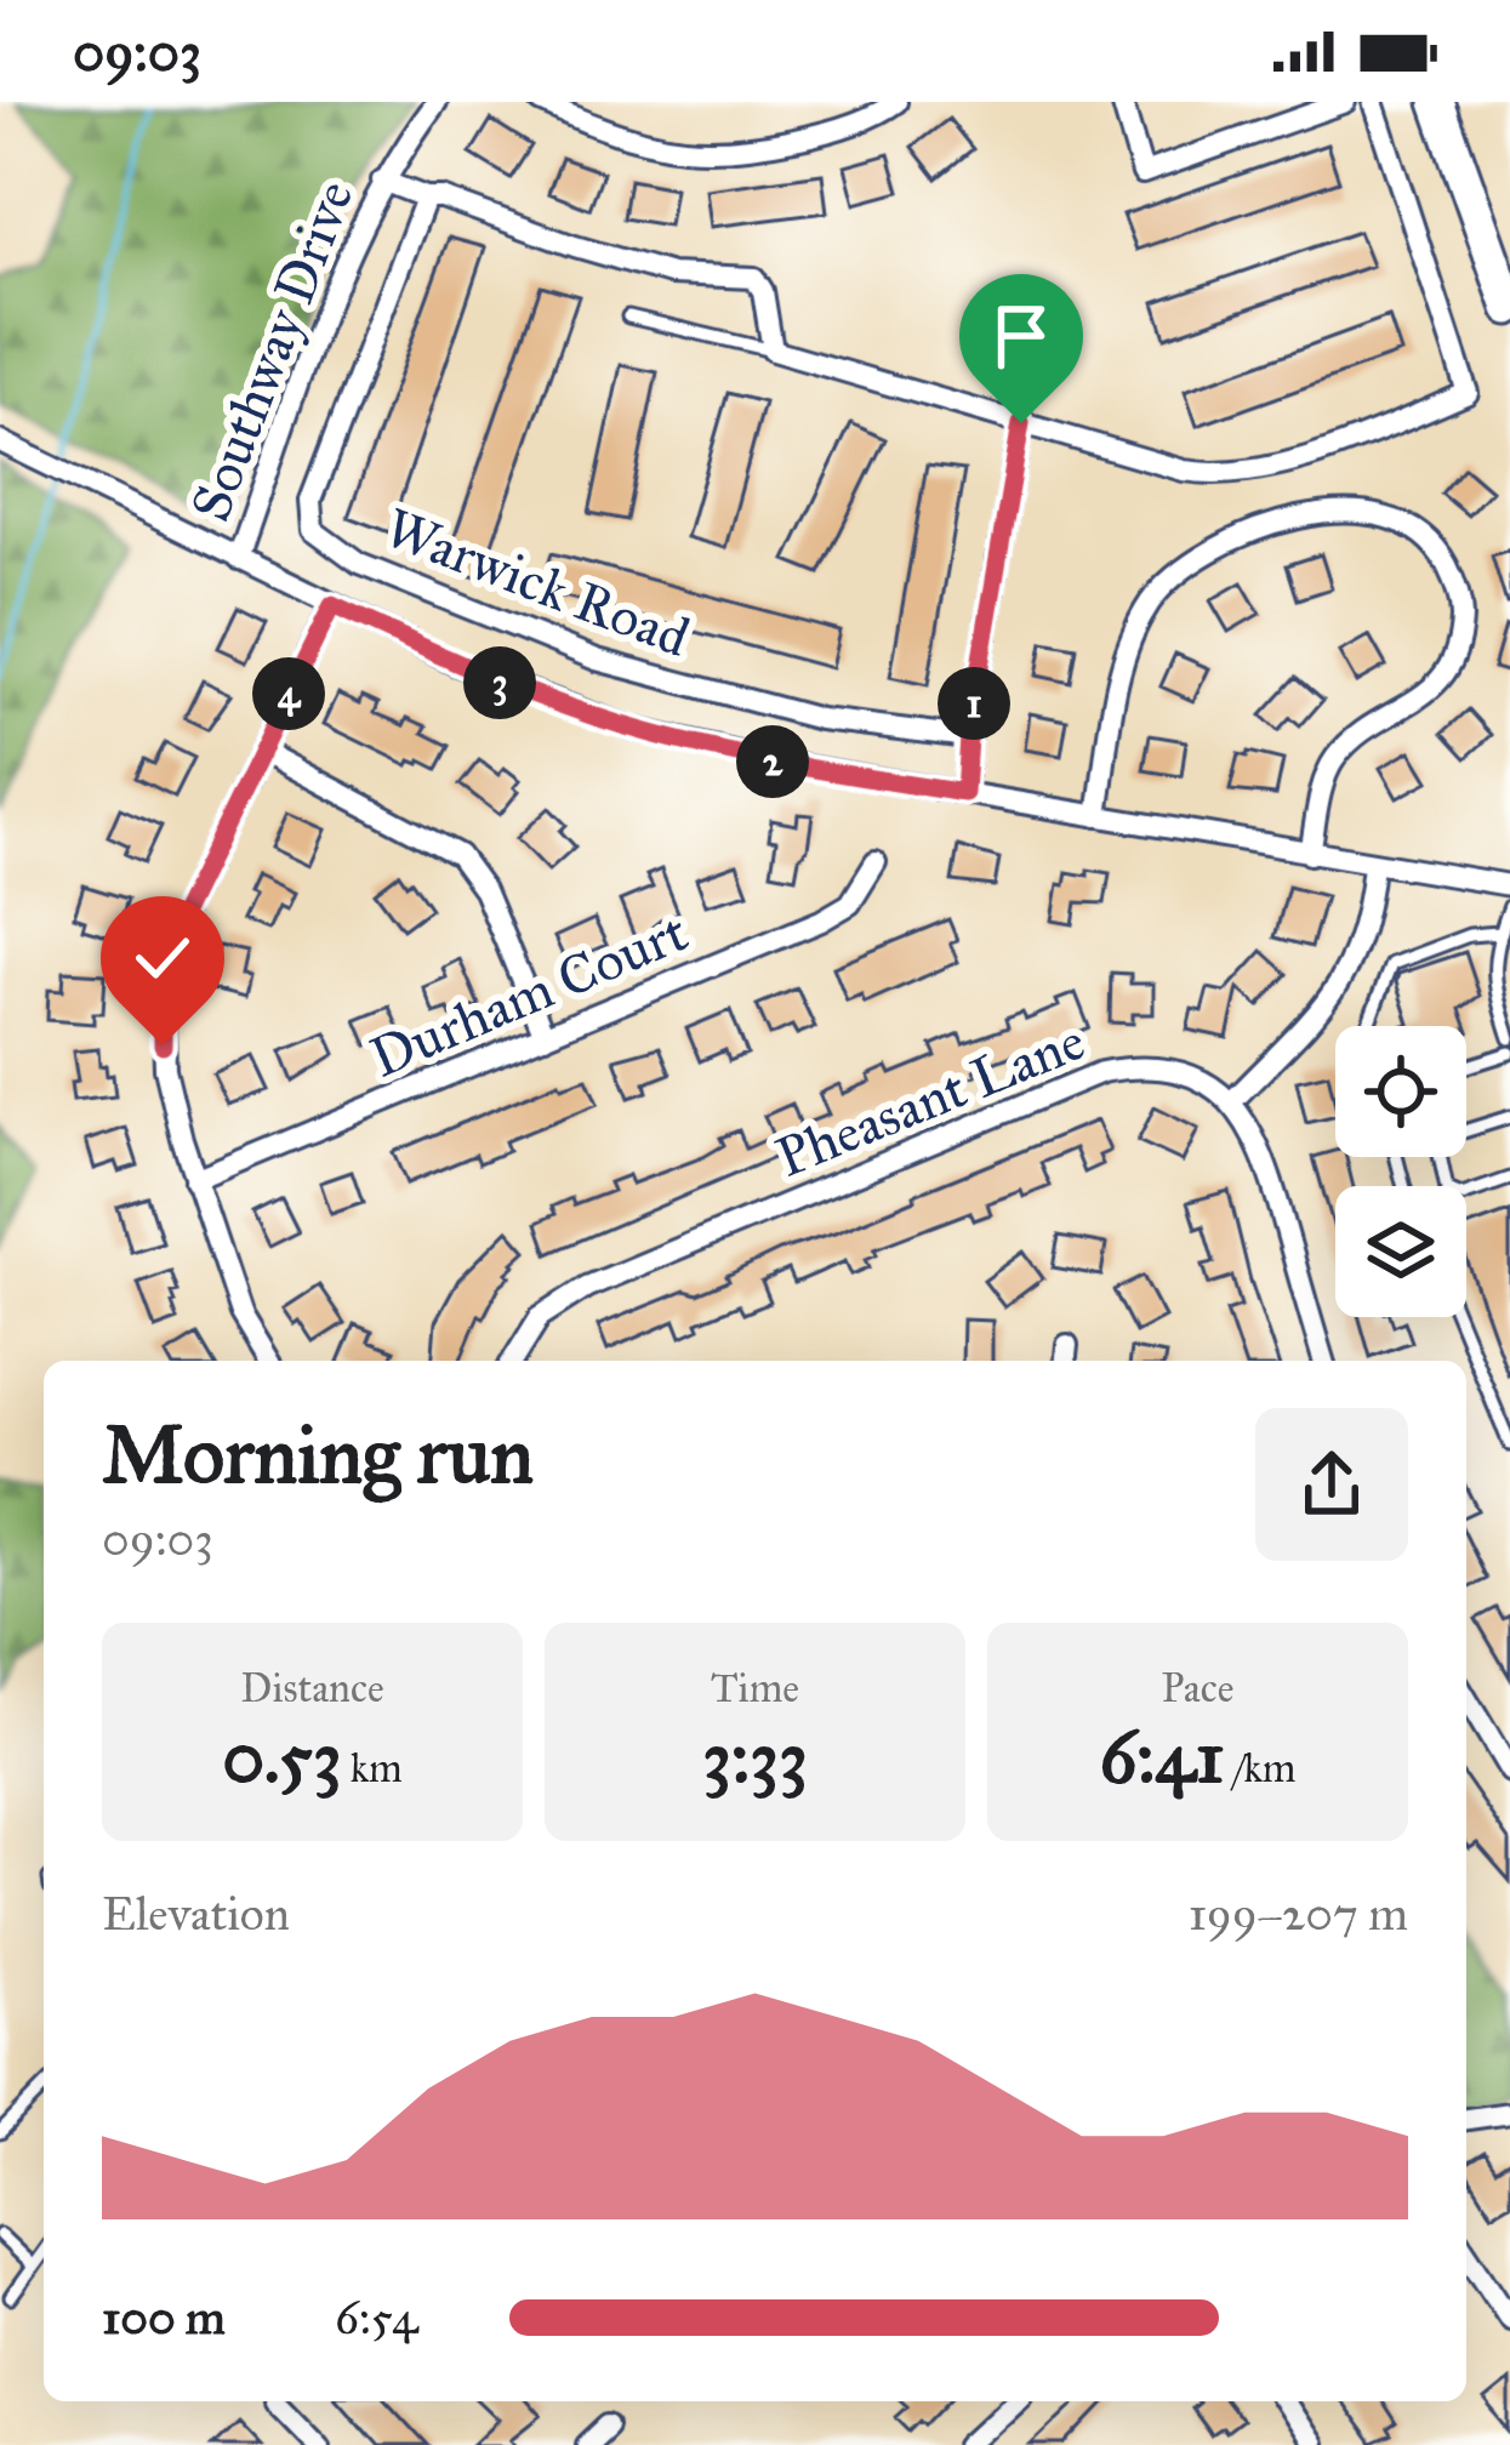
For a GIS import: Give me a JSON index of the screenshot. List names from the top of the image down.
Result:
{
  "streets": {
    "street": [
      "Southway Drive",
      "Warwick Road",
      "Durham Court",
      "Pheasant Lane"
    ]
  },
  "page": {
    "status": "09:03",
    "pins": [
      "3",
      "4",
      "1",
      "2"
    ],
    "heading": ["Morning run", "09:03"],
    "stats": [
      ["Distance", "0.53 km"],
      ["Time", "3:33"],
      ["Pace", "6:41 /km"]
    ],
    "chart": ["Elevation", "199–207 m"],
    "list": [
      {
        "name": "100 m",
        "note": "6:54"
      }
    ]
  }
}
